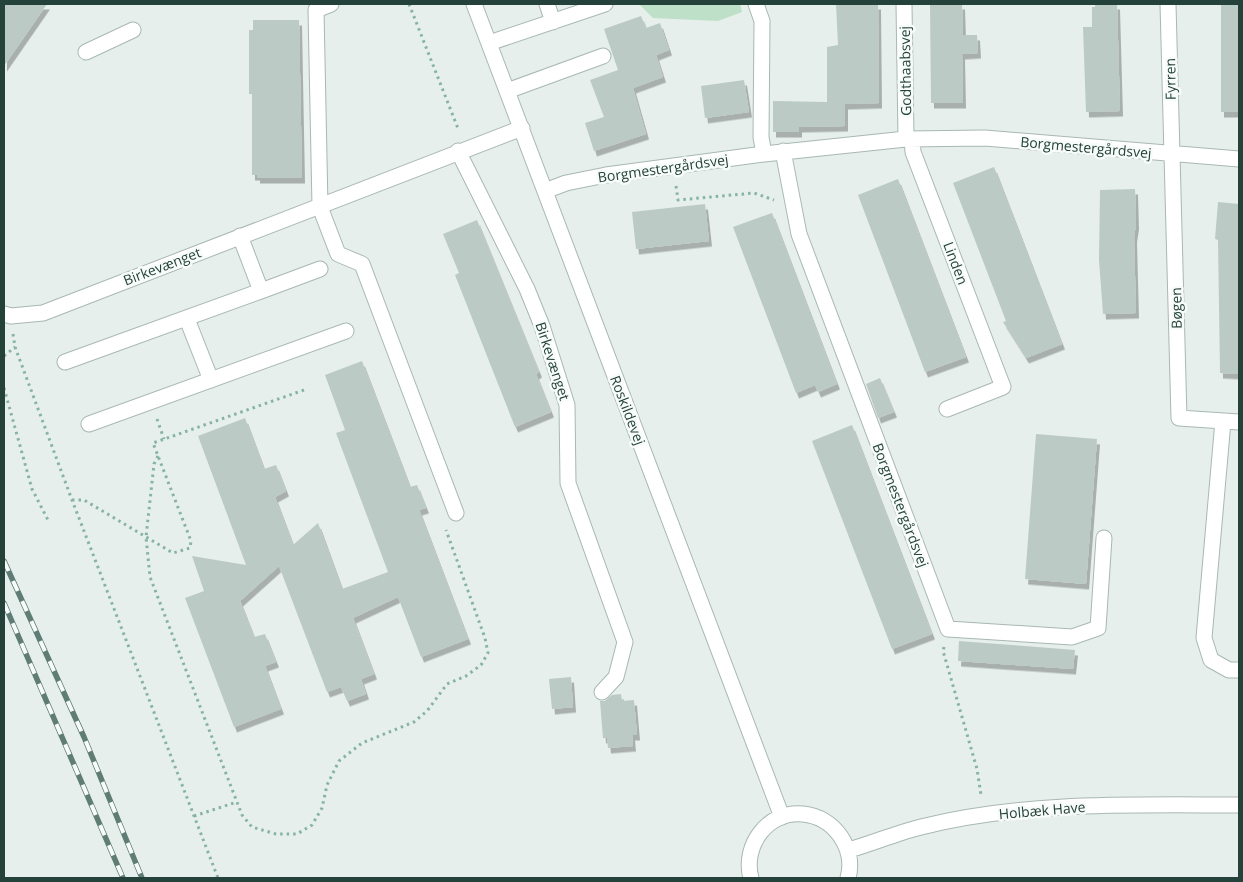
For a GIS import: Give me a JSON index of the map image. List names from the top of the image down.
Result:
{
  "streets": {
    "street": [
      "Godthaabsvej",
      "Fyrren",
      "Borgmestergårdsvej",
      "Linden",
      "Birkevænget",
      "Bøgen",
      "Roskildevej",
      "Holbæk Have"
    ]
  },
  "crossings": [
    ["Godthaabsvej", "Borgmestergårdsvej"],
    ["Godthaabsvej", "Linden"],
    ["Fyrren", "Borgmestergårdsvej"],
    ["Fyrren", "Bøgen"],
    ["Borgmestergårdsvej", "Linden"],
    ["Borgmestergårdsvej", "Bøgen"],
    ["Borgmestergårdsvej", "Roskildevej"],
    ["Birkevænget", "Roskildevej"]
  ]
}
